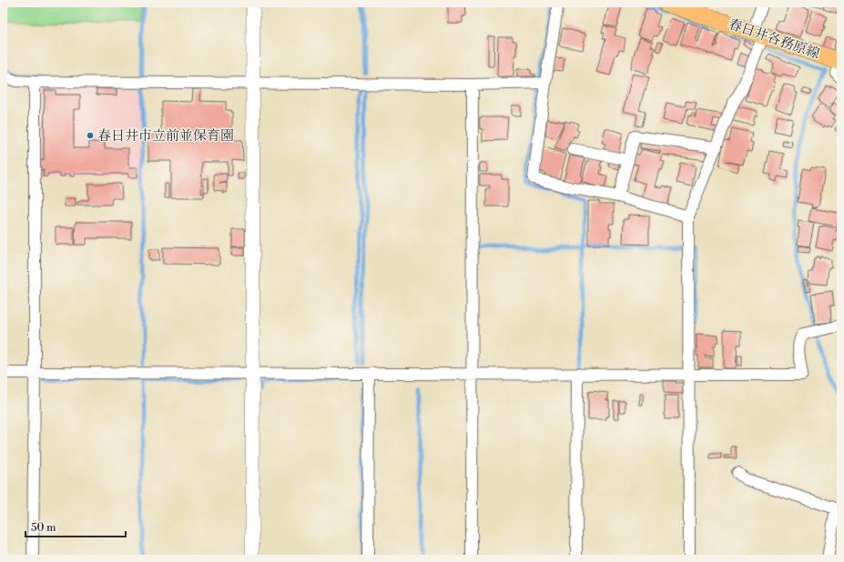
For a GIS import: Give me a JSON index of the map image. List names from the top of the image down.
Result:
{
  "streets": {
    "main road": ["春日井各務原線"]
  },
  "places": ["春日井市立前並保育園"],
  "scale_bar": "50 m"
}
